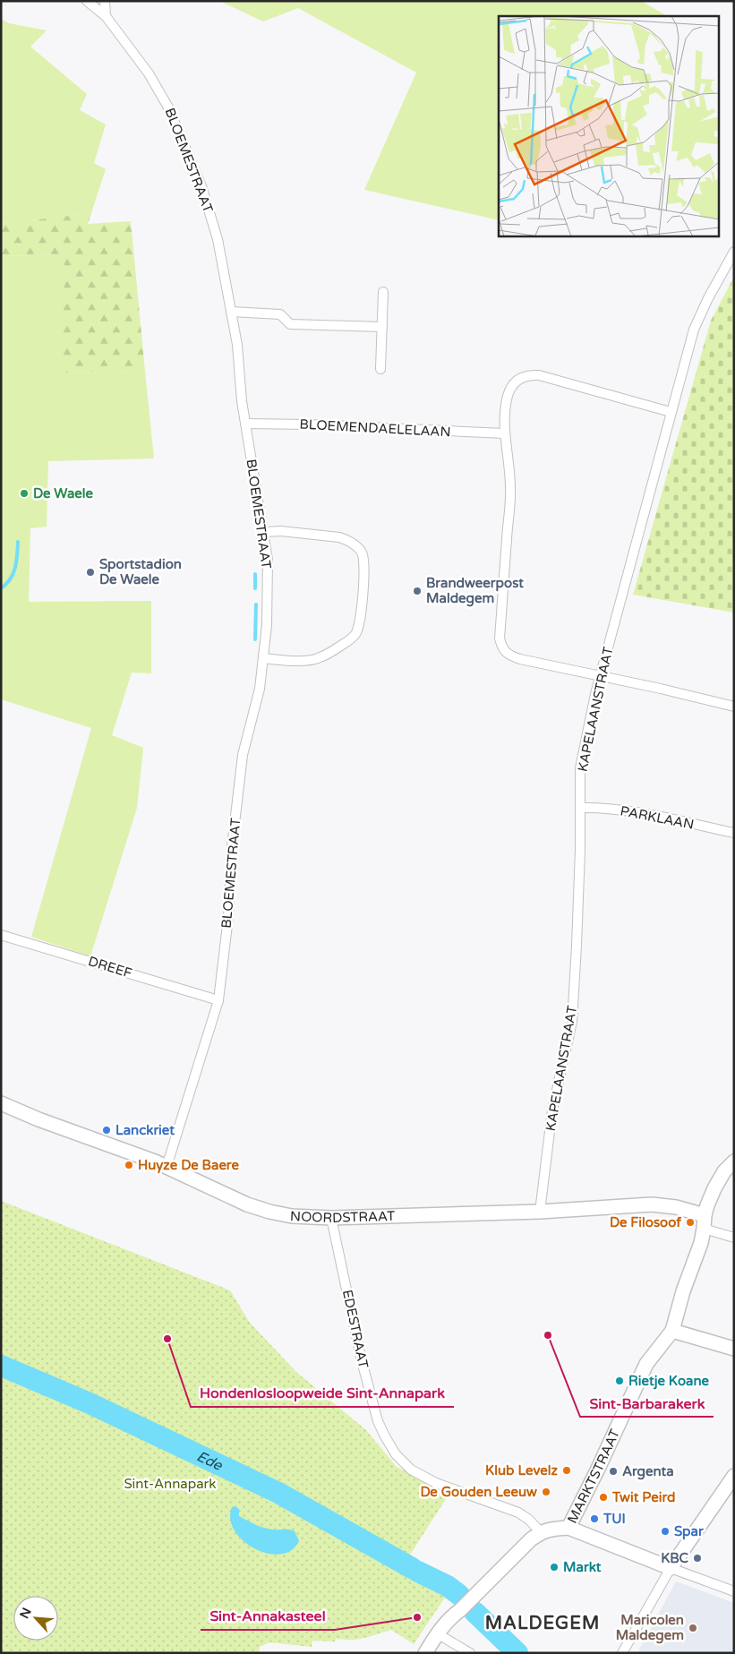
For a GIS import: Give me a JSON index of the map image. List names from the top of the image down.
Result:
{
  "streets": {
    "street": [
      "BLOEMESTRAAT",
      "BLOEMENDAELELAAN",
      "KAPELAANSTRAAT",
      "PARKLAAN",
      "DREEF",
      "NOORDSTRAAT",
      "EDESTRAAT",
      "MARKTSTRAAT"
    ]
  },
  "crossings": [
    ["BLOEMESTRAAT", "BLOEMENDAELELAAN"],
    ["BLOEMESTRAAT", "DREEF"],
    ["BLOEMESTRAAT", "NOORDSTRAAT"],
    ["KAPELAANSTRAAT", "PARKLAAN"],
    ["KAPELAANSTRAAT", "NOORDSTRAAT"],
    ["NOORDSTRAAT", "EDESTRAAT"],
    ["NOORDSTRAAT", "MARKTSTRAAT"],
    ["EDESTRAAT", "MARKTSTRAAT"]
  ],
  "districts": ["MALDEGEM"],
  "water": ["Ede"],
  "parks": ["Sint-Annapark"],
  "places": [
    "De Waele",
    "Sportstadion De Waele",
    "Brandweerpost Maldegem",
    "Lanckriet",
    "Huyze De Baere",
    "De Filosoof",
    "Sint-Barbarakerk",
    "Hondenlosloopweide Sint-Annapark",
    "Rietje Koane",
    "Klub Levelz",
    "Argenta",
    "De Gouden Leeuw",
    "Twit Peird",
    "TUI",
    "Spar",
    "KBC",
    "Markt",
    "Sint-Annakasteel",
    "Maricolen Maldegem"
  ],
  "north": "top left"
}
